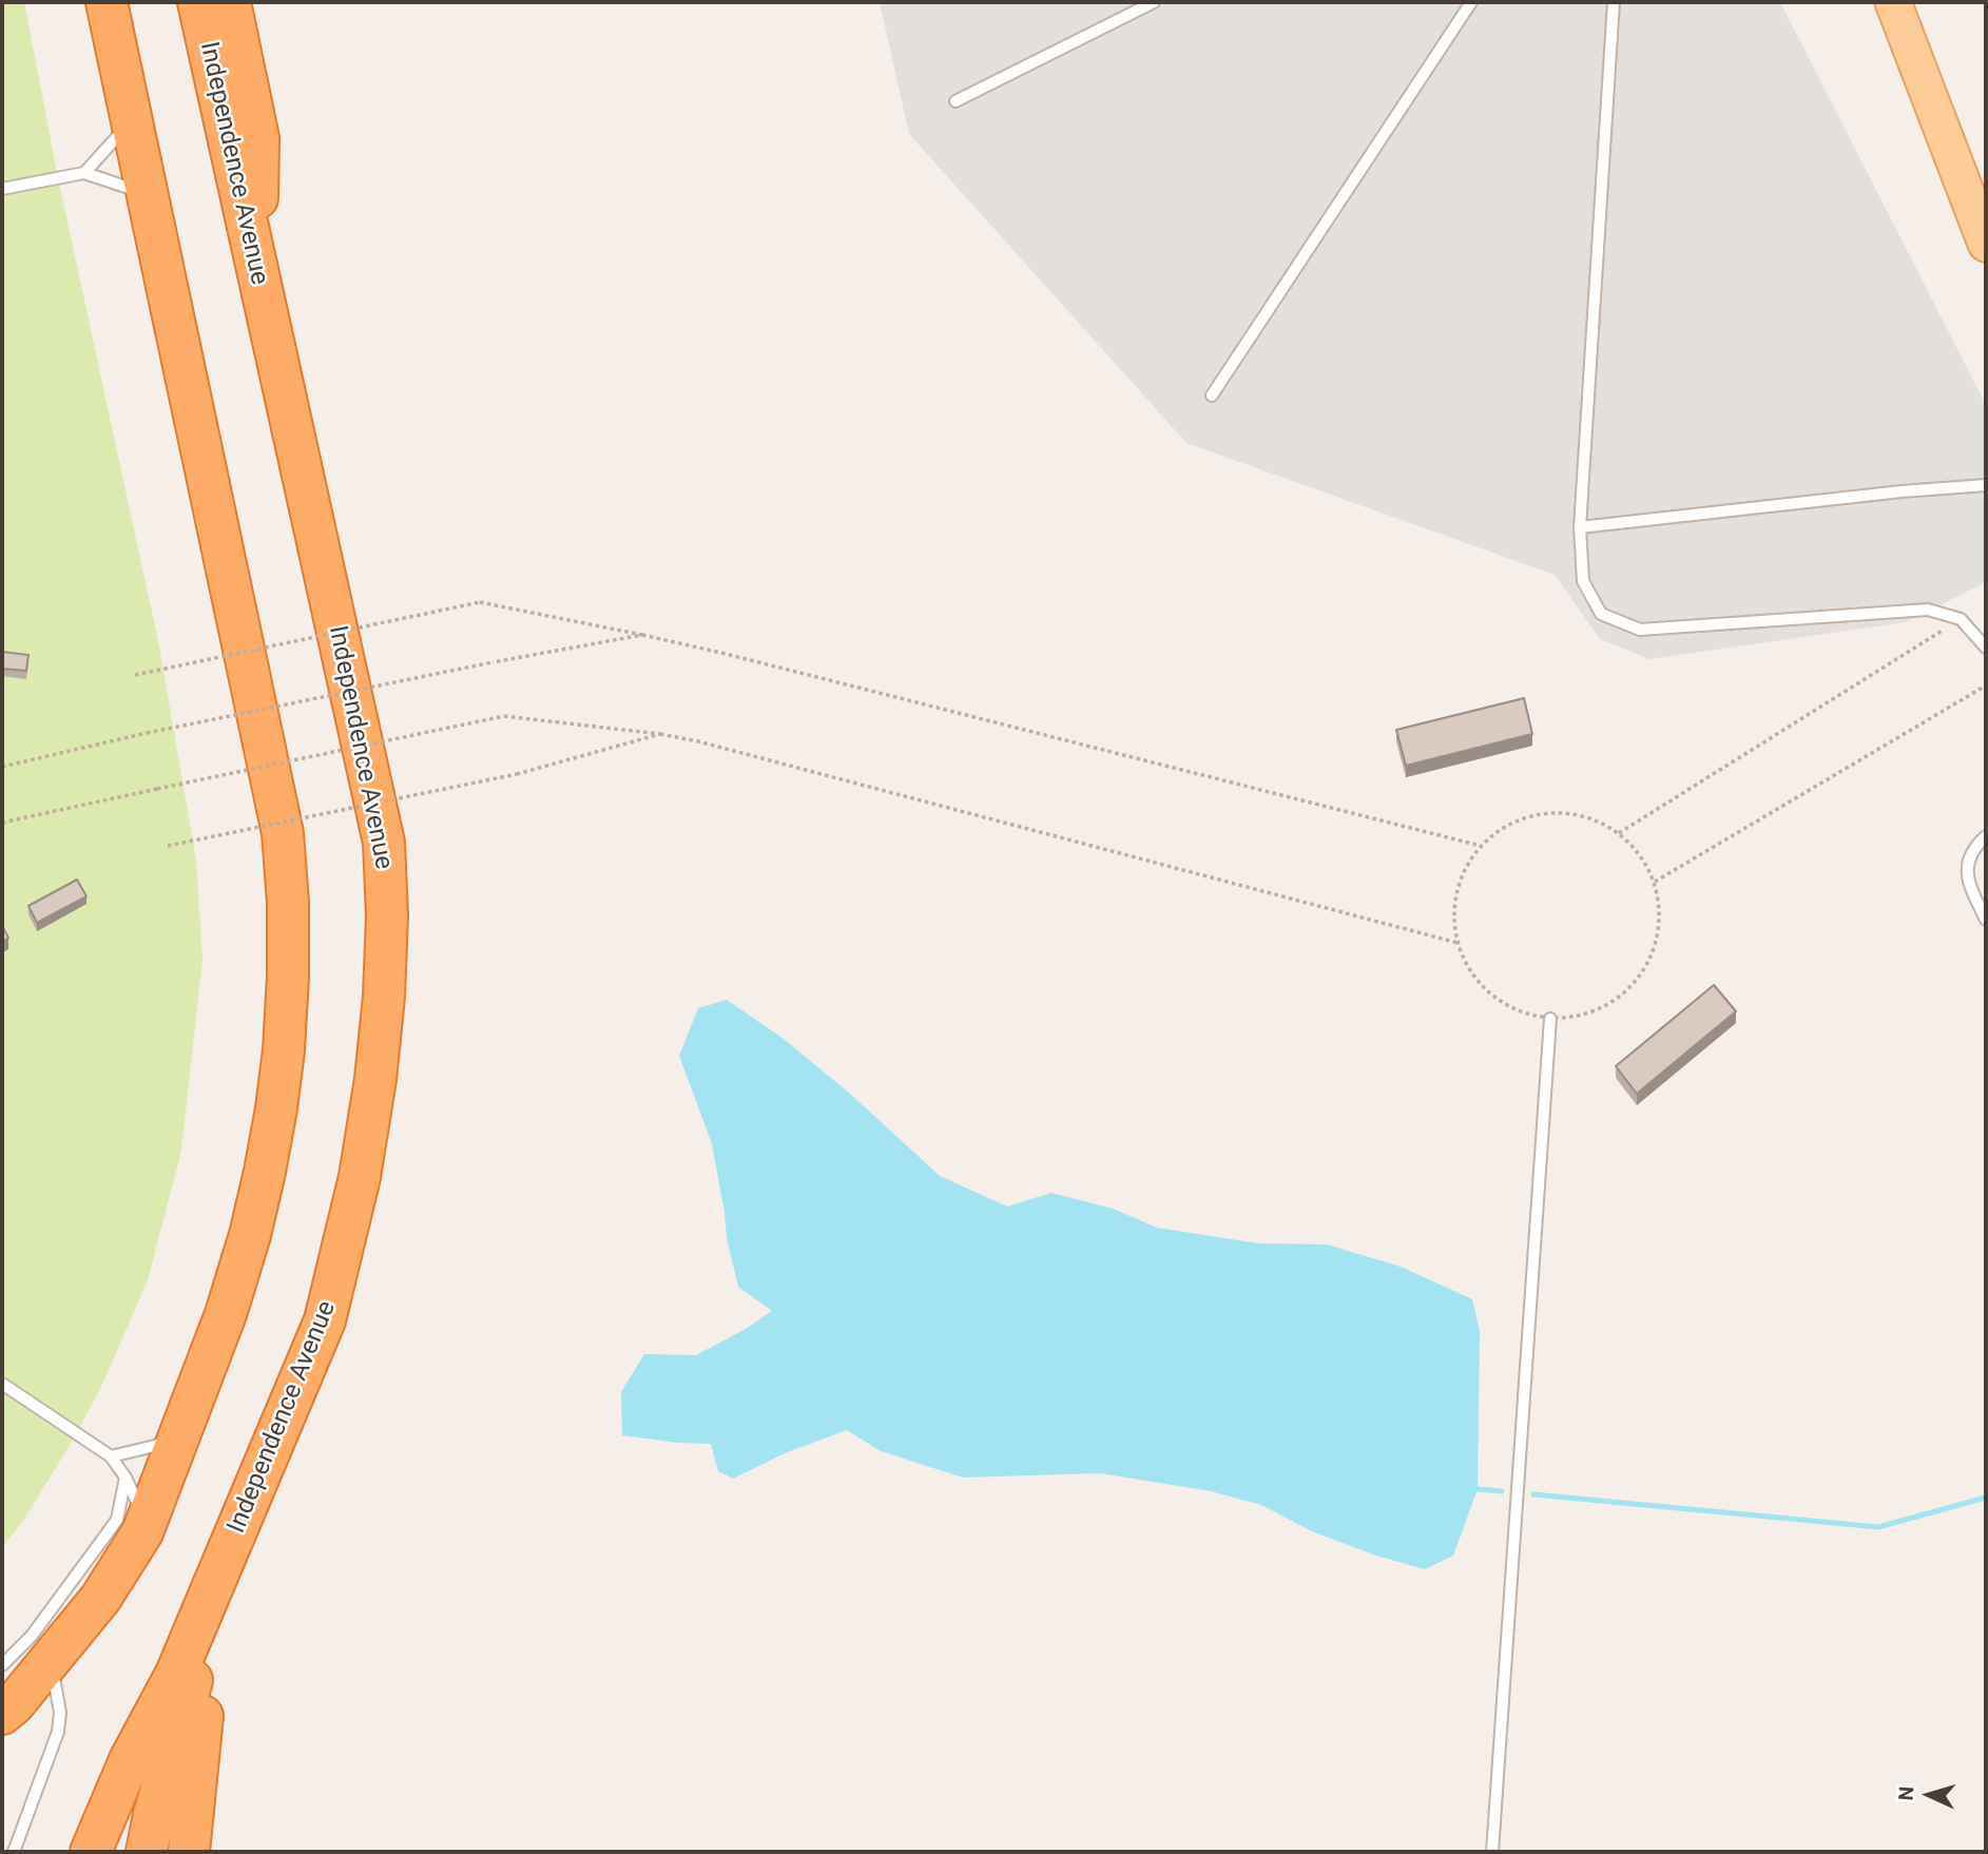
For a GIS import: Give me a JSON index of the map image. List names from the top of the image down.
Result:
{
  "streets": {
    "highway": ["Independence Avenue"]
  },
  "north": "left"
}
